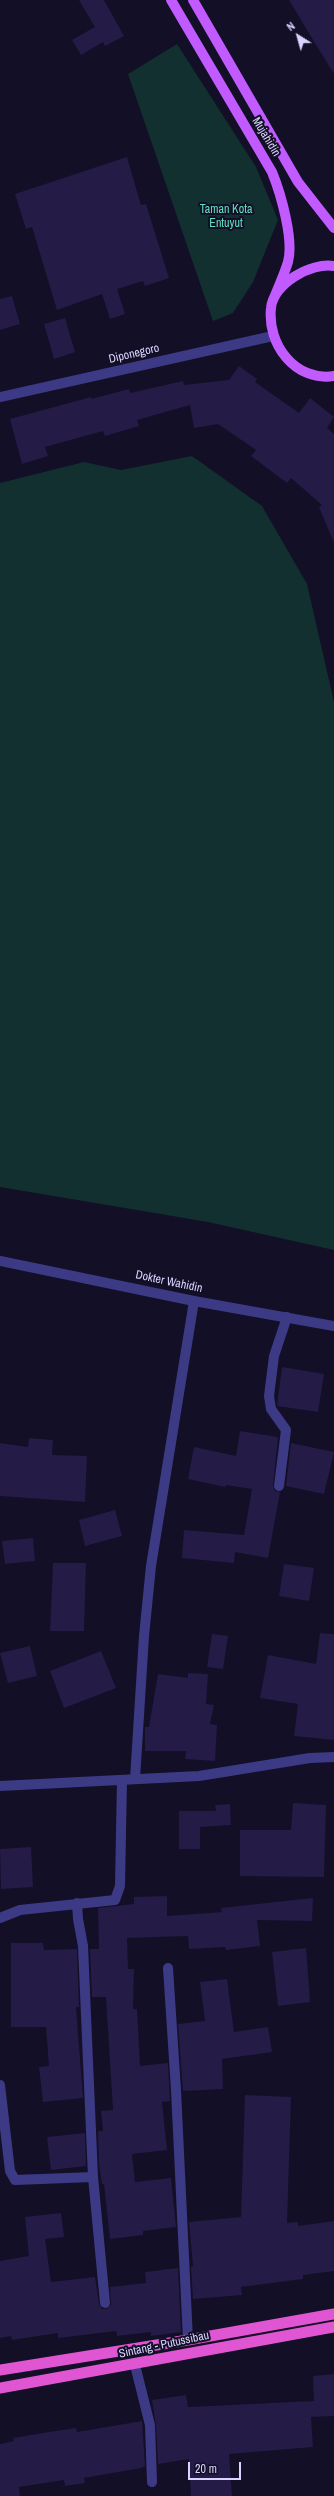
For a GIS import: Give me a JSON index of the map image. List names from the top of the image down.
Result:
{
  "streets": {
    "highway": ["Sintang - Putussibau"],
    "main road": ["Mujahidin"],
    "street": ["Diponegoro", "Dokter Wahidin"]
  },
  "crossings": [
    ["Mujahidin", "Diponegoro"]
  ],
  "parks": ["Taman Kota Entuyut"],
  "scale_bar": "20 m",
  "north": "top left"
}
